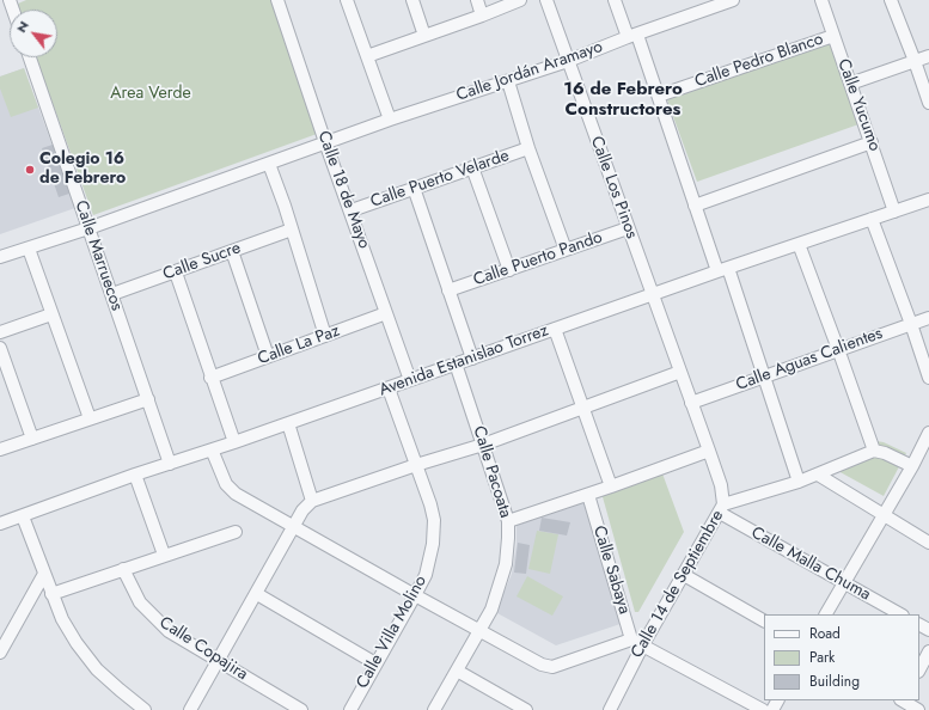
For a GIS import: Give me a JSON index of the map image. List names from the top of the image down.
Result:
{
  "streets": {
    "street": [
      "Calle Pedro Blanco",
      "Calle Jordán Aramayo",
      "Calle Yucumo",
      "Calle Puerto Velarde",
      "Calle Los Pinos",
      "Calle 18 de Mayo",
      "Calle Marruecos",
      "Calle Puerto Pando",
      "Calle Sucre",
      "Calle La Paz",
      "Calle Aguas Calientes",
      "Avenida Estanislao Torrez",
      "Calle Pacoata",
      "Calle Malla Chuma",
      "Calle Sabaya",
      "Calle 14 de Septiembre",
      "Calle Villa Molino",
      "Calle Copajira"
    ]
  },
  "crossings": [
    ["Calle Pedro Blanco", "Calle Yucumo"],
    ["Calle Jordán Aramayo", "Calle Los Pinos"],
    ["Calle Jordán Aramayo", "Calle 18 de Mayo"],
    ["Calle Jordán Aramayo", "Calle Marruecos"],
    ["Calle Yucumo", "Avenida Estanislao Torrez"],
    ["Calle Puerto Velarde", "Calle 18 de Mayo"],
    ["Calle Los Pinos", "Calle Puerto Pando"],
    ["Calle Los Pinos", "Avenida Estanislao Torrez"],
    ["Calle Los Pinos", "Calle 14 de Septiembre"],
    ["Calle 18 de Mayo", "Calle La Paz"],
    ["Calle 18 de Mayo", "Avenida Estanislao Torrez"],
    ["Calle Marruecos", "Calle Sucre"],
    ["Calle Marruecos", "Avenida Estanislao Torrez"],
    ["Calle Aguas Calientes", "Calle 14 de Septiembre"],
    ["Avenida Estanislao Torrez", "Calle Pacoata"],
    ["Avenida Estanislao Torrez", "Calle 14 de Septiembre"],
    ["Avenida Estanislao Torrez", "Calle Villa Molino"],
    ["Calle Malla Chuma", "Calle 14 de Septiembre"],
    ["Calle Sabaya", "Calle 14 de Septiembre"]
  ],
  "districts": ["16 de Febrero Constructores"],
  "parks": ["Area Verde"],
  "places": ["Colegio 16 de Febrero"],
  "legend": ["Road", "Park", "Building"],
  "north": "top left"
}
